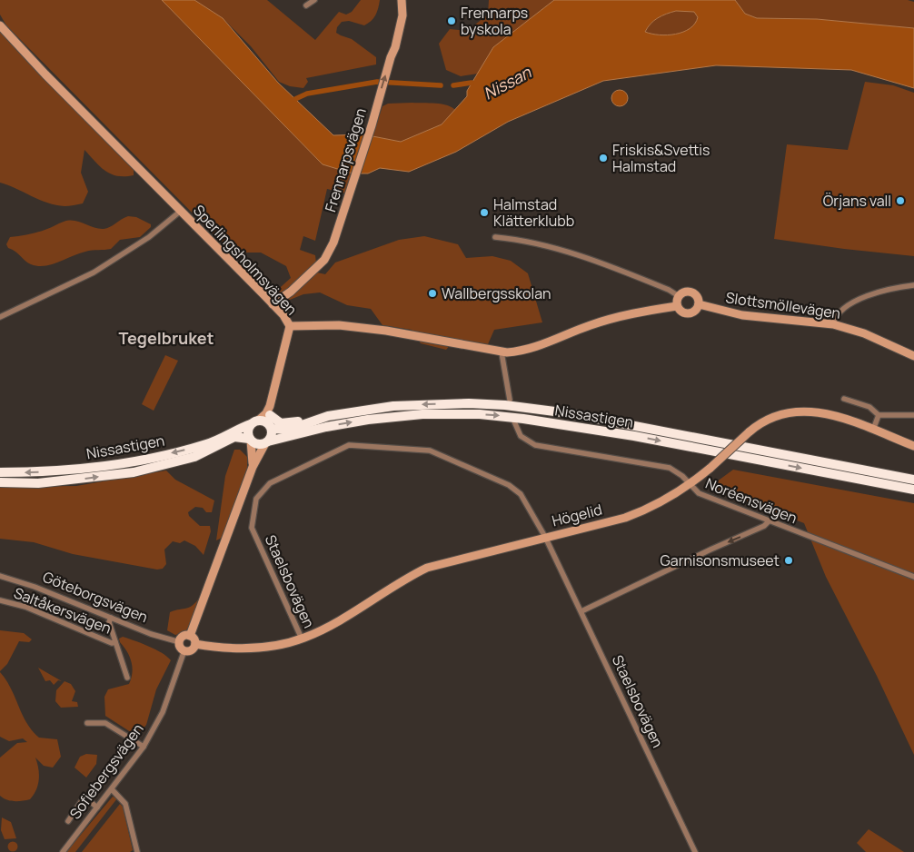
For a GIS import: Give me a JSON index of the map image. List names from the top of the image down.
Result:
{
  "streets": {
    "highway": ["Nissastigen"],
    "street": [
      "Frennarpsvägen",
      "Sperlingsholmsvägen",
      "Slottsmöllevägen",
      "Noréensvägen",
      "Högelid",
      "Staelsbovägen",
      "Göteborgsvägen",
      "Saltåkersvägen",
      "Sofiebergsvägen"
    ]
  },
  "crossings": [
    ["Frennarpsvägen", "Sperlingsholmsvägen"],
    ["Sperlingsholmsvägen", "Slottsmöllevägen"],
    ["Noréensvägen", "Högelid"],
    ["Högelid", "Staelsbovägen"],
    ["Högelid", "Göteborgsvägen"],
    ["Högelid", "Sofiebergsvägen"],
    ["Göteborgsvägen", "Sofiebergsvägen"]
  ],
  "one_way": ["Frennarpsvägen"],
  "districts": ["Tegelbruket"],
  "water": ["Nissan"],
  "places": [
    "Frennarps byskola",
    "Friskis&Svettis Halmstad",
    "Örjans vall",
    "Halmstad Klätterklubb",
    "Wallbergsskolan",
    "Garnisonsmuseet"
  ]
}
